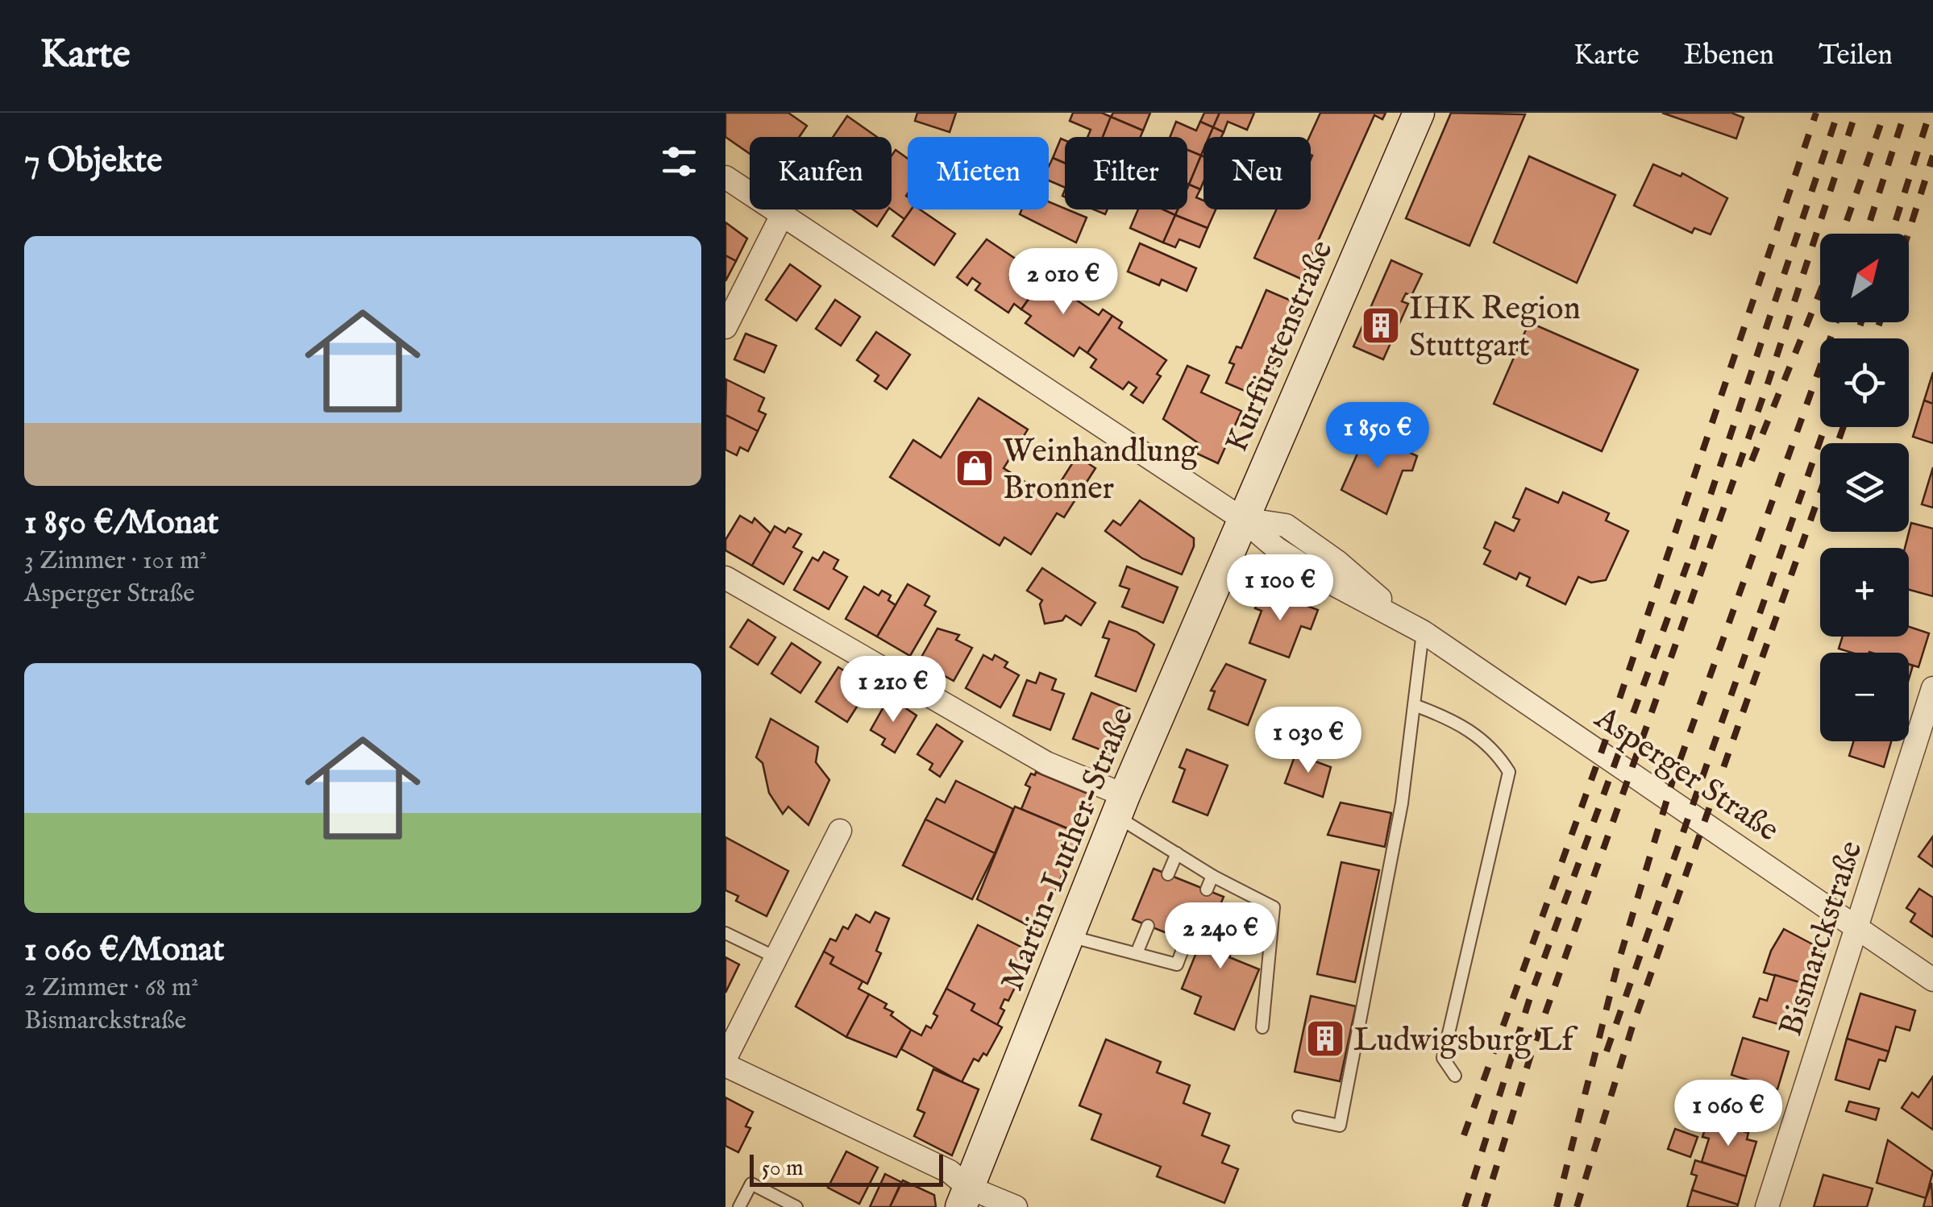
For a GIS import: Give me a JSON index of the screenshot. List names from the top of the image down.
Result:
{
  "streets": {
    "street": [
      "Kurfürstenstraße",
      "Asperger Straße",
      "Martin-Luther-Straße",
      "Bismarckstraße"
    ]
  },
  "crossings": [
    ["Kurfürstenstraße", "Asperger Straße"],
    ["Kurfürstenstraße", "Martin-Luther-Straße"],
    ["Asperger Straße", "Martin-Luther-Straße"],
    ["Asperger Straße", "Bismarckstraße"]
  ],
  "places": {
    "building": ["IHK Region Stuttgart", "Ludwigsburg Lf"],
    "shop": ["Weinhandlung Bronner"]
  },
  "scale_bar": "50 m",
  "north": "top right",
  "page": {
    "header": "Karte",
    "nav": ["Karte", "Ebenen", "Teilen"],
    "heading": "7 Objekte",
    "chip": [
      "Kaufen",
      "Mieten",
      "Filter",
      "Neu"
    ],
    "list": [
      {
        "name": "1 850 €/Monat",
        "note": "3 Zimmer · 101 m² · Asperger Straße"
      },
      {
        "name": "1 060 €/Monat",
        "note": "2 Zimmer · 68 m² · Bismarckstraße"
      }
    ],
    "map_buttons": ["+", "−"],
    "price": [
      "2 010 €",
      "1 850 €",
      "1 100 €",
      "1 210 €",
      "1 030 €",
      "2 240 €",
      "1 060 €"
    ],
    "scale": "50 m"
  }
}
